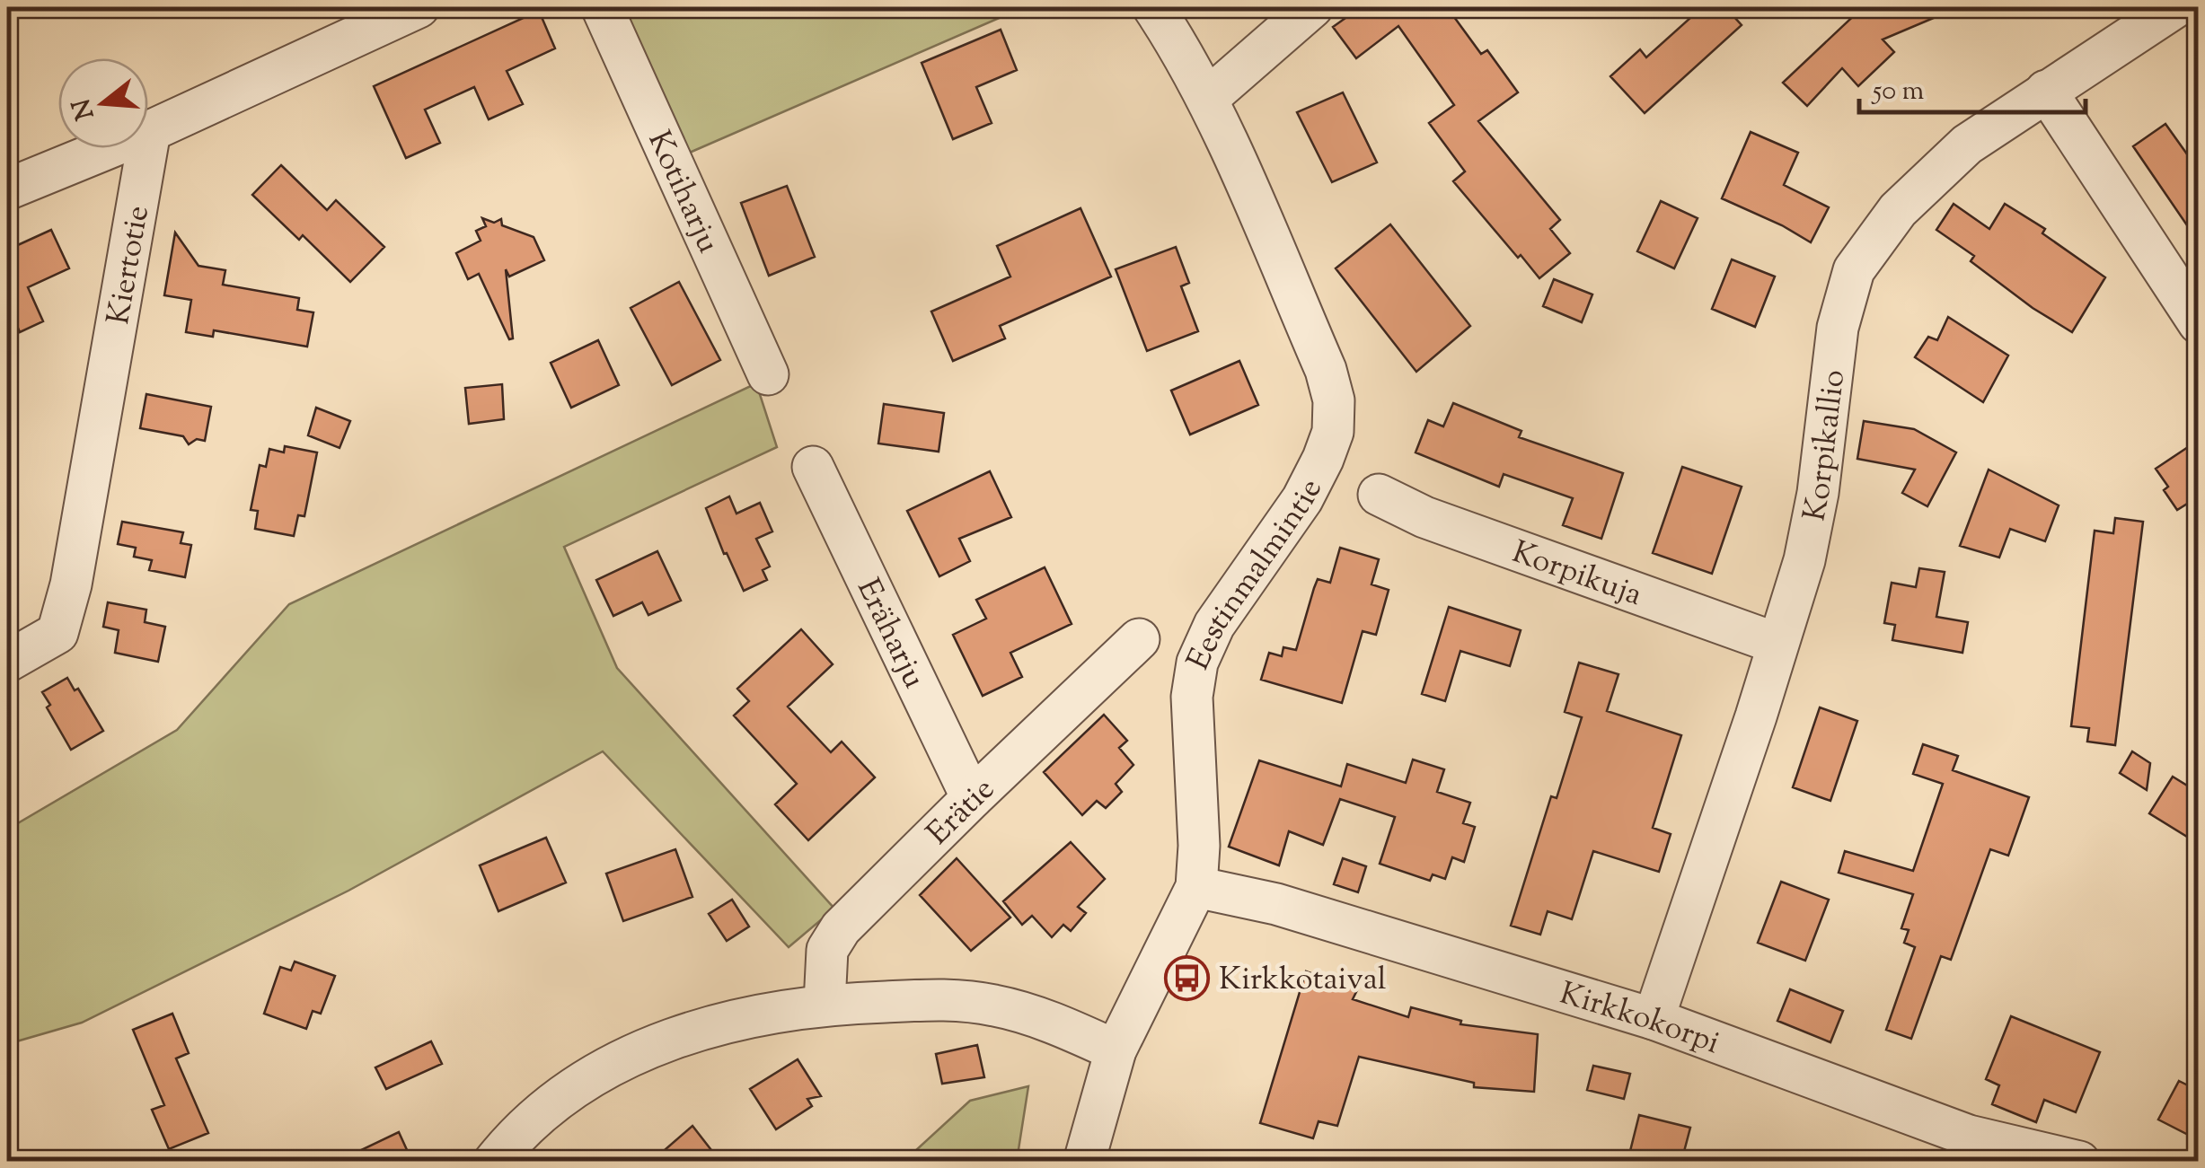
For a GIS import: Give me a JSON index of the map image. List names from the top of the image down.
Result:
{
  "streets": {
    "street": [
      "Kotiharju",
      "Kiertotie",
      "Korpikallio",
      "Korpikuja",
      "Eestinmalmintie",
      "Eräharju",
      "Erätie",
      "Kirkkokorpi"
    ]
  },
  "crossings": [
    ["Korpikallio", "Korpikuja"],
    ["Korpikallio", "Kirkkokorpi"],
    ["Eestinmalmintie", "Kirkkokorpi"],
    ["Eräharju", "Erätie"]
  ],
  "places": {
    "bus stop": ["Kirkkotaival"]
  },
  "scale_bar": "50 m",
  "north": "left"
}
